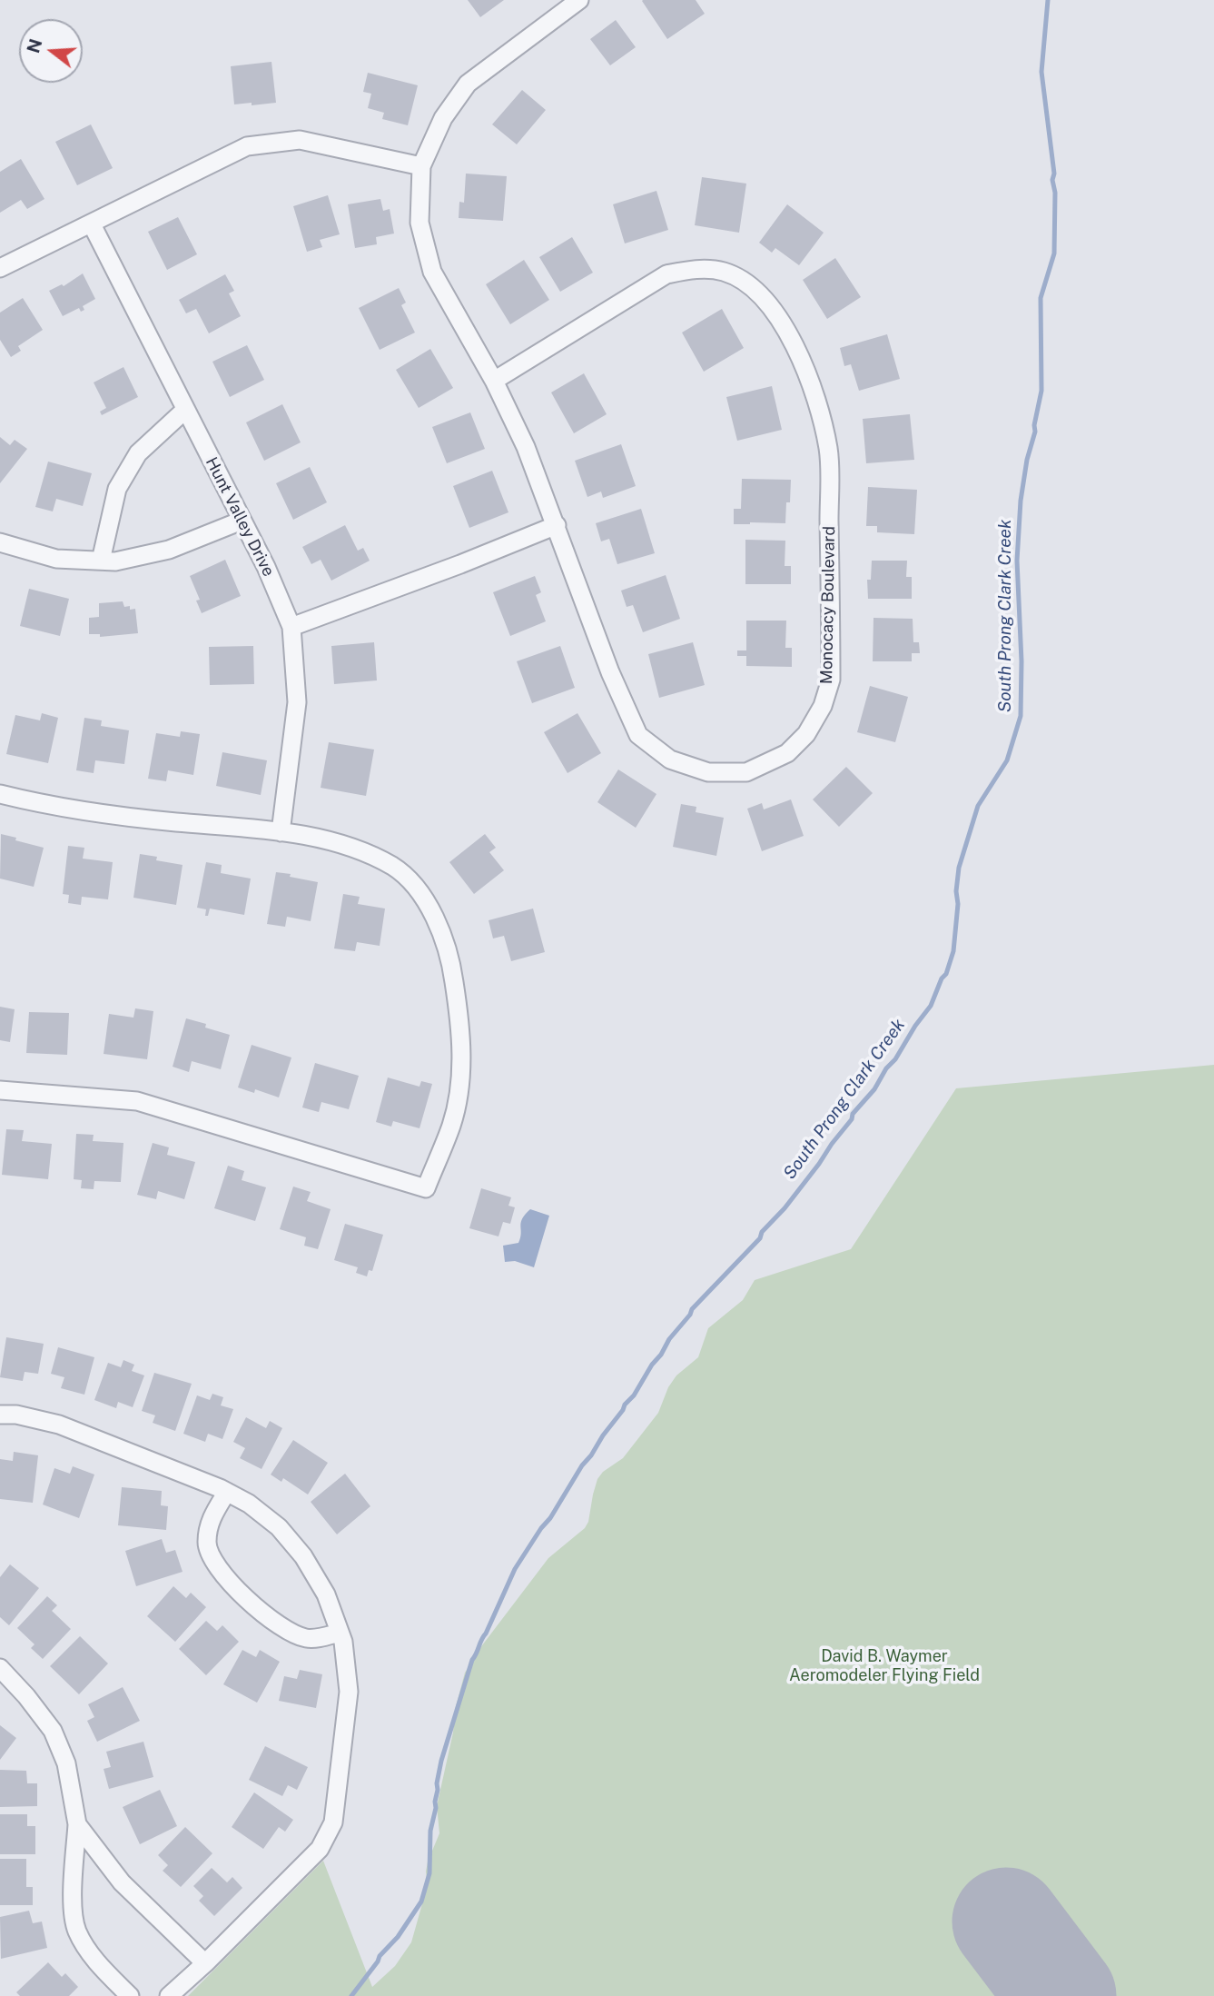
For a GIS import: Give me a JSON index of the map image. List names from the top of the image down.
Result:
{
  "streets": {
    "street": ["Hunt Valley Drive", "Monocacy Boulevard"]
  },
  "water": ["South Prong Clark Creek"],
  "parks": ["David B. Waymer Aeromodeler Flying Field"],
  "north": "left"
}
